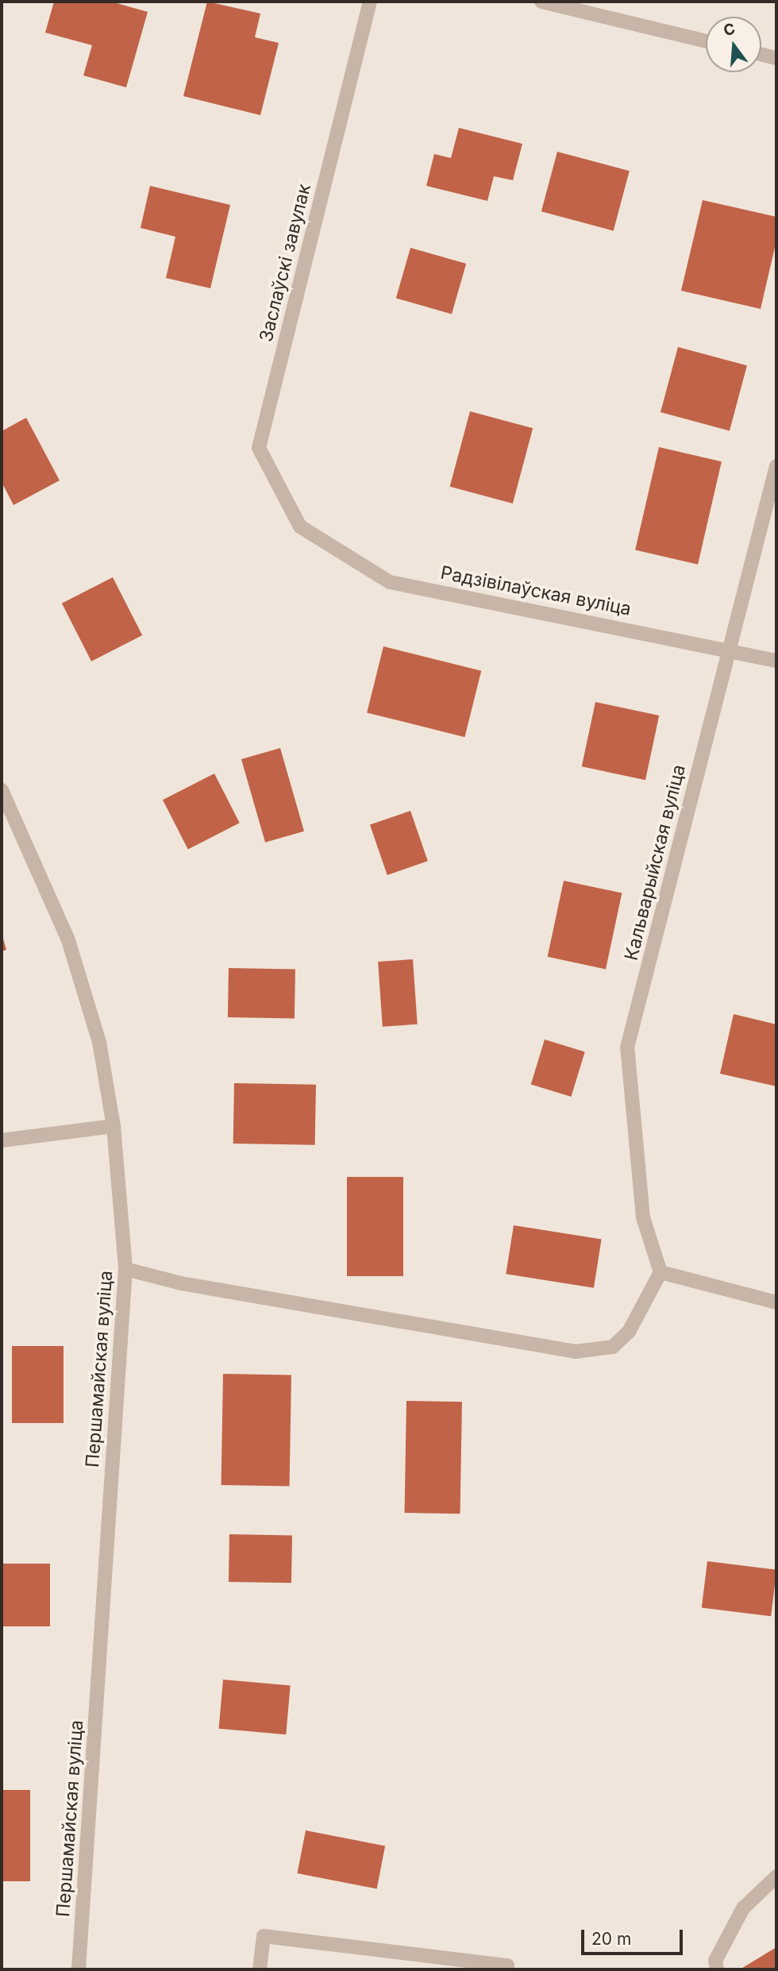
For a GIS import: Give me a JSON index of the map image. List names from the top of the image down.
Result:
{
  "streets": {
    "street": [
      "Заслаўскі завулак",
      "Радзівілаўская вуліца",
      "Кальварыйская вуліца",
      "Першамайская вуліца"
    ]
  },
  "crossings": [
    ["Заслаўскі завулак", "Радзівілаўская вуліца"],
    ["Радзівілаўская вуліца", "Кальварыйская вуліца"]
  ],
  "scale_bar": "20 m",
  "north": "top"
}
